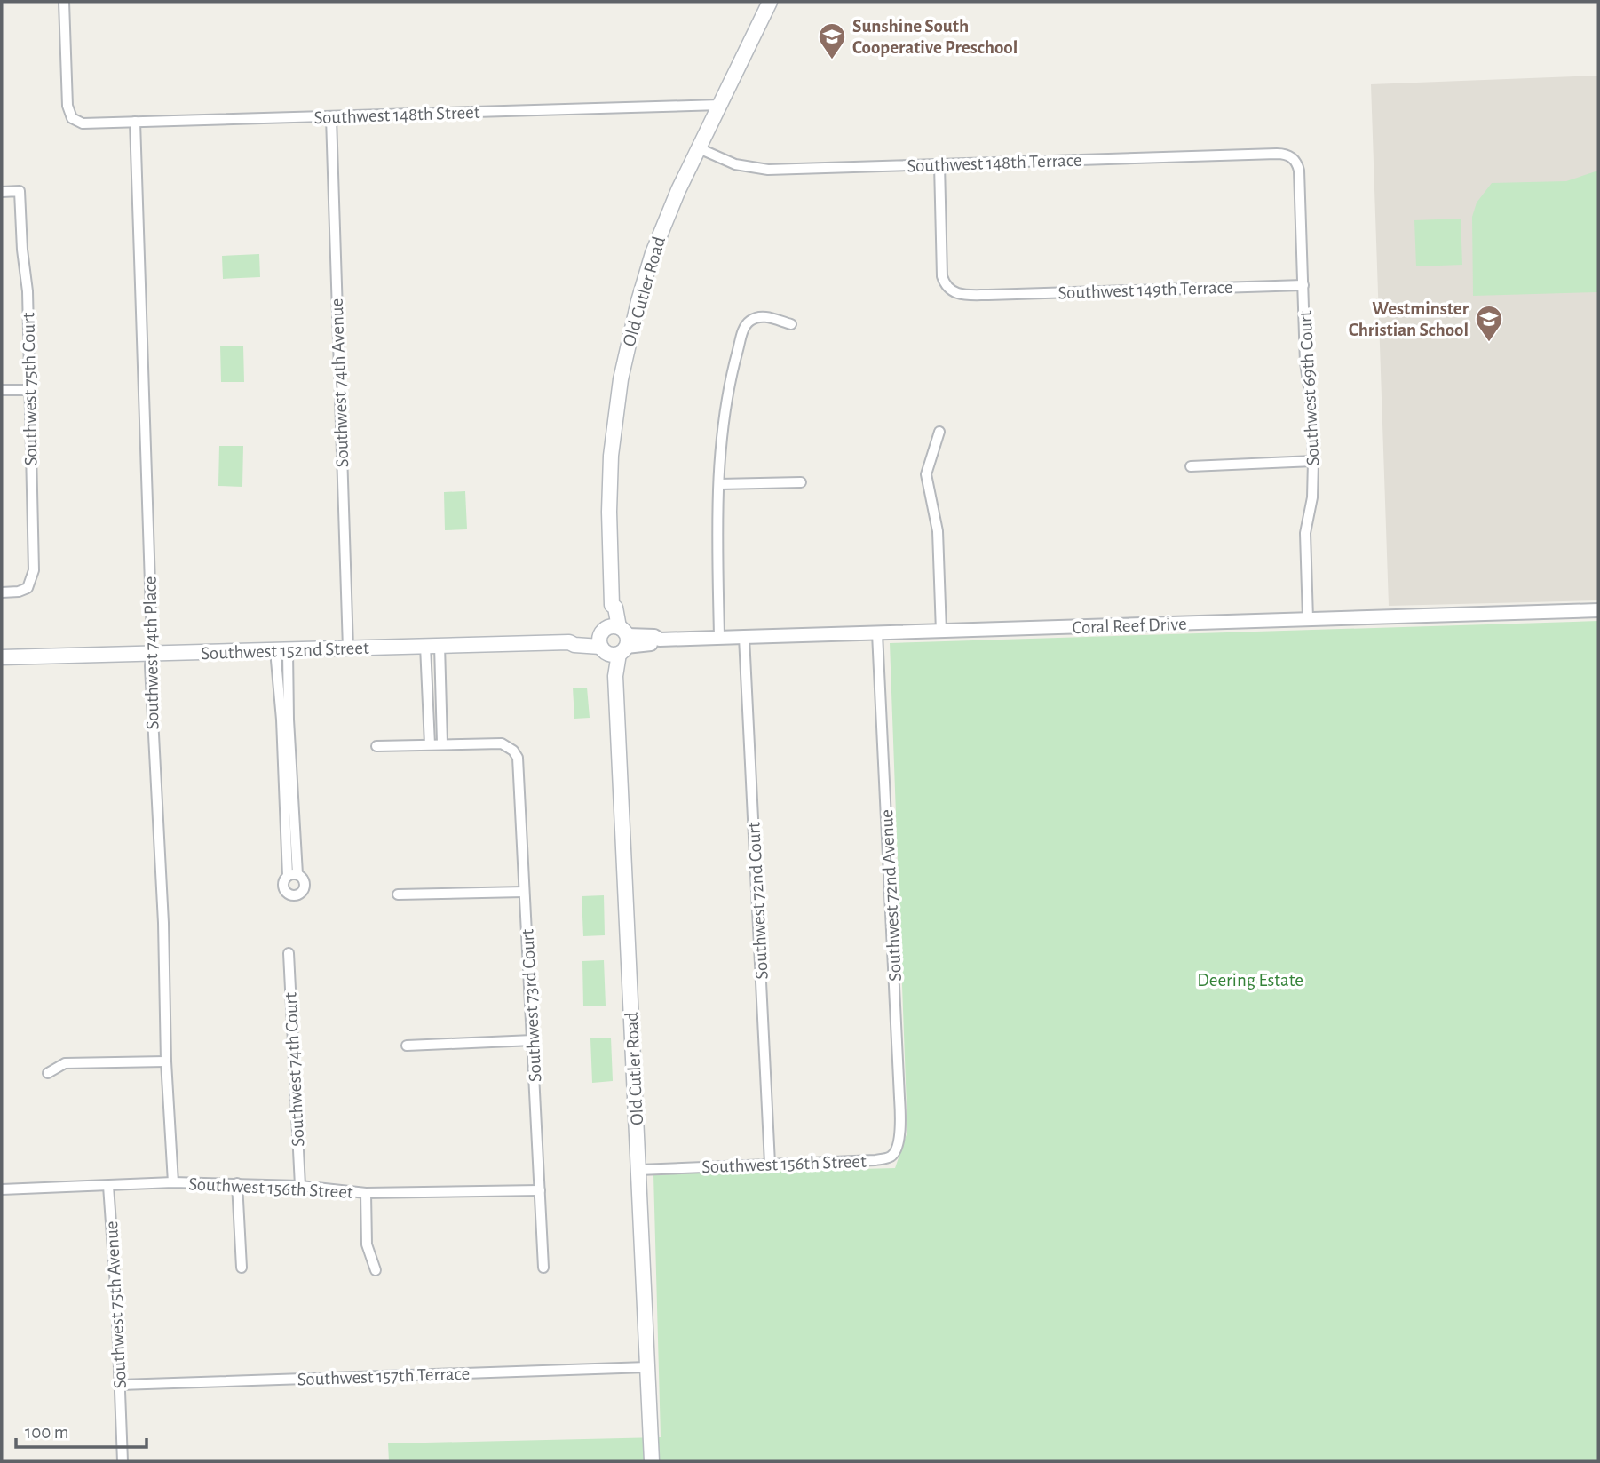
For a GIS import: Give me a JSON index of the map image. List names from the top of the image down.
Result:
{
  "streets": {
    "main road": ["Old Cutler Road", "Southwest 152nd Street"],
    "street": [
      "Southwest 148th Street",
      "Southwest 148th Terrace",
      "Southwest 149th Terrace",
      "Southwest 74th Avenue",
      "Southwest 69th Court",
      "Southwest 75th Court",
      "Coral Reef Drive",
      "Southwest 74th Place",
      "Southwest 72nd Avenue",
      "Southwest 72nd Court",
      "Southwest 73rd Court",
      "Southwest 74th Court",
      "Southwest 156th Street",
      "Southwest 75th Avenue",
      "Southwest 157th Terrace"
    ]
  },
  "crossings": [
    ["Southwest 148th Street", "Old Cutler Road"],
    ["Southwest 148th Street", "Southwest 74th Avenue"],
    ["Southwest 148th Street", "Southwest 74th Place"],
    ["Southwest 148th Terrace", "Southwest 149th Terrace"],
    ["Southwest 148th Terrace", "Old Cutler Road"],
    ["Southwest 148th Terrace", "Southwest 69th Court"],
    ["Southwest 149th Terrace", "Southwest 69th Court"],
    ["Old Cutler Road", "Coral Reef Drive"],
    ["Old Cutler Road", "Southwest 152nd Street"],
    ["Old Cutler Road", "Southwest 156th Street"],
    ["Old Cutler Road", "Southwest 157th Terrace"],
    ["Southwest 74th Avenue", "Southwest 152nd Street"],
    ["Southwest 69th Court", "Coral Reef Drive"],
    ["Coral Reef Drive", "Southwest 152nd Street"],
    ["Coral Reef Drive", "Southwest 72nd Avenue"],
    ["Coral Reef Drive", "Southwest 72nd Court"],
    ["Southwest 152nd Street", "Southwest 74th Place"],
    ["Southwest 74th Place", "Southwest 156th Street"],
    ["Southwest 72nd Avenue", "Southwest 156th Street"],
    ["Southwest 72nd Court", "Southwest 156th Street"],
    ["Southwest 73rd Court", "Southwest 156th Street"],
    ["Southwest 74th Court", "Southwest 156th Street"],
    ["Southwest 156th Street", "Southwest 75th Avenue"],
    ["Southwest 75th Avenue", "Southwest 157th Terrace"]
  ],
  "parks": ["Deering Estate"],
  "places": {
    "school or university": ["Sunshine South Cooperative Preschool", "Westminster Christian School"]
  },
  "scale_bar": "100 m"
}
